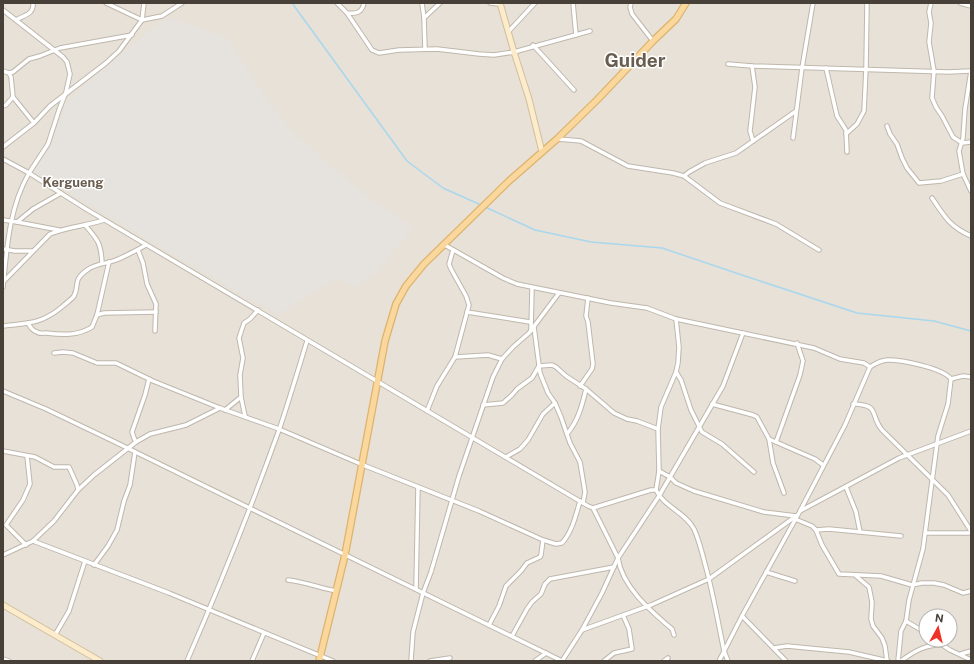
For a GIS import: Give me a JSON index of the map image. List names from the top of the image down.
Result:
{
  "districts": ["Guider", "Kergueng"],
  "north": "top"
}
